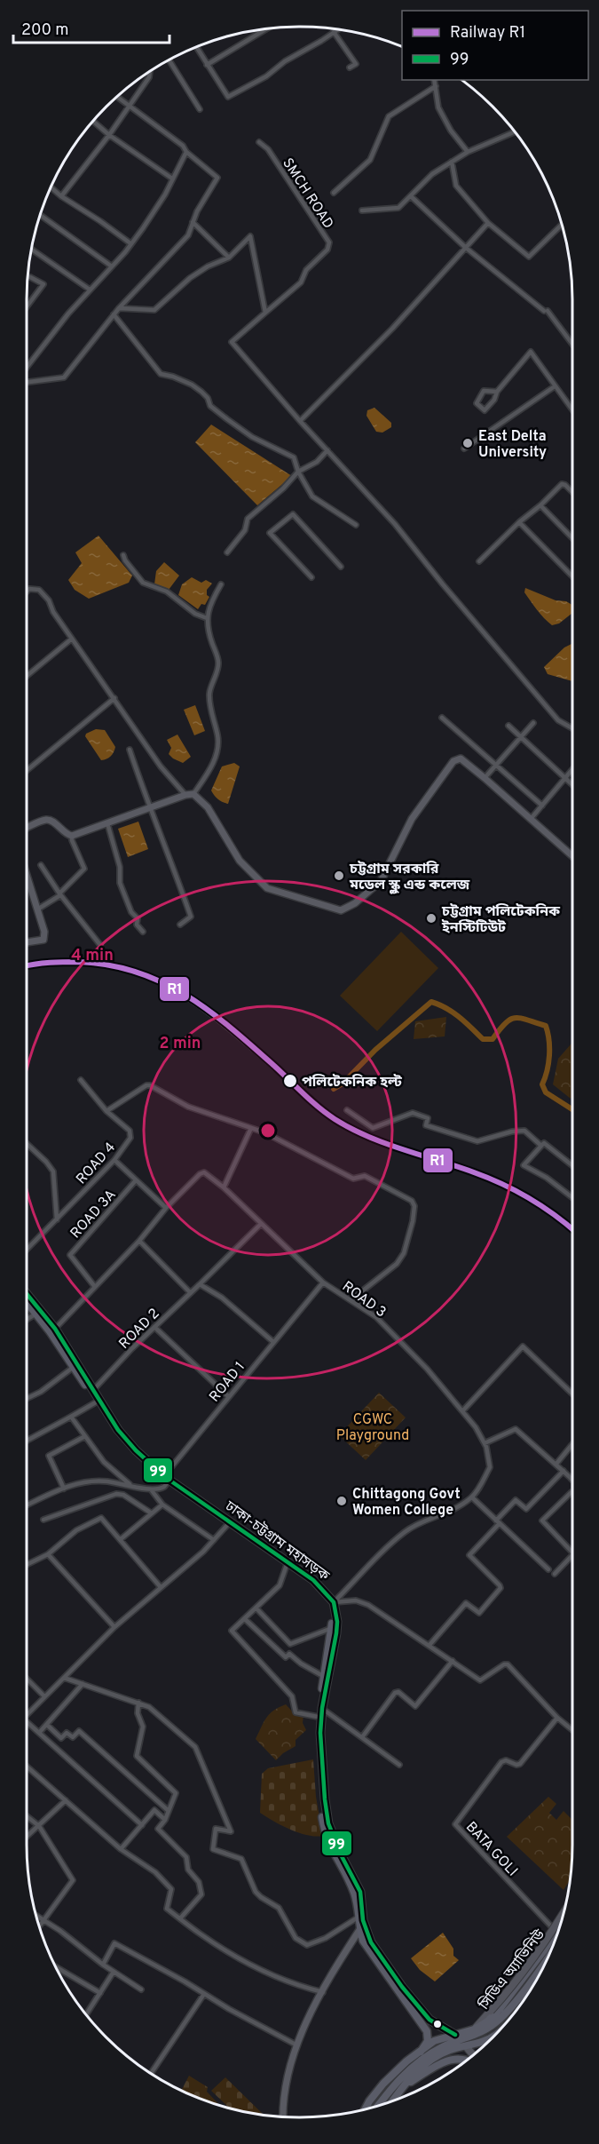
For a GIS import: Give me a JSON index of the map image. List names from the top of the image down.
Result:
{
  "streets": {
    "highway": ["ঢাকা-চট্টগ্রাম মহাসড়ক", "সিডিএ অ্যাভিনিউ"],
    "street": [
      "SMCH ROAD",
      "ROAD 4",
      "ROAD 3A",
      "ROAD 3",
      "ROAD 2",
      "ROAD 1",
      "BATA GOLI"
    ]
  },
  "crossings": [
    ["ROAD 3A", "ROAD 3"],
    ["ROAD 3", "ROAD 2"],
    ["ROAD 3", "ROAD 1"],
    ["ROAD 3", "ঢাকা-চট্টগ্রাম মহাসড়ক"],
    ["ROAD 2", "ঢাকা-চট্টগ্রাম মহাসড়ক"],
    ["ROAD 1", "ঢাকা-চট্টগ্রাম মহাসড়ক"],
    ["ঢাকা-চট্টগ্রাম মহাসড়ক", "সিডিএ অ্যাভিনিউ"],
    ["BATA GOLI", "সিডিএ অ্যাভিনিউ"]
  ],
  "parks": ["CGWC Playground"],
  "places": [
    "East Delta University",
    "চট্টগ্রাম সরকারি মডেল স্কুল এন্ড কলেজ",
    "চট্টগ্রাম পলিটেকনিক ইনস্টিটিউট",
    "পলিটেকনিক হল্ট",
    "Chittagong Govt Women College"
  ],
  "lines": ["rail line R1", "transit line 99"],
  "legend": ["Railway R1", "99"],
  "scale_bar": "200 m",
  "rings": ["4 min", "2 min"]
}
